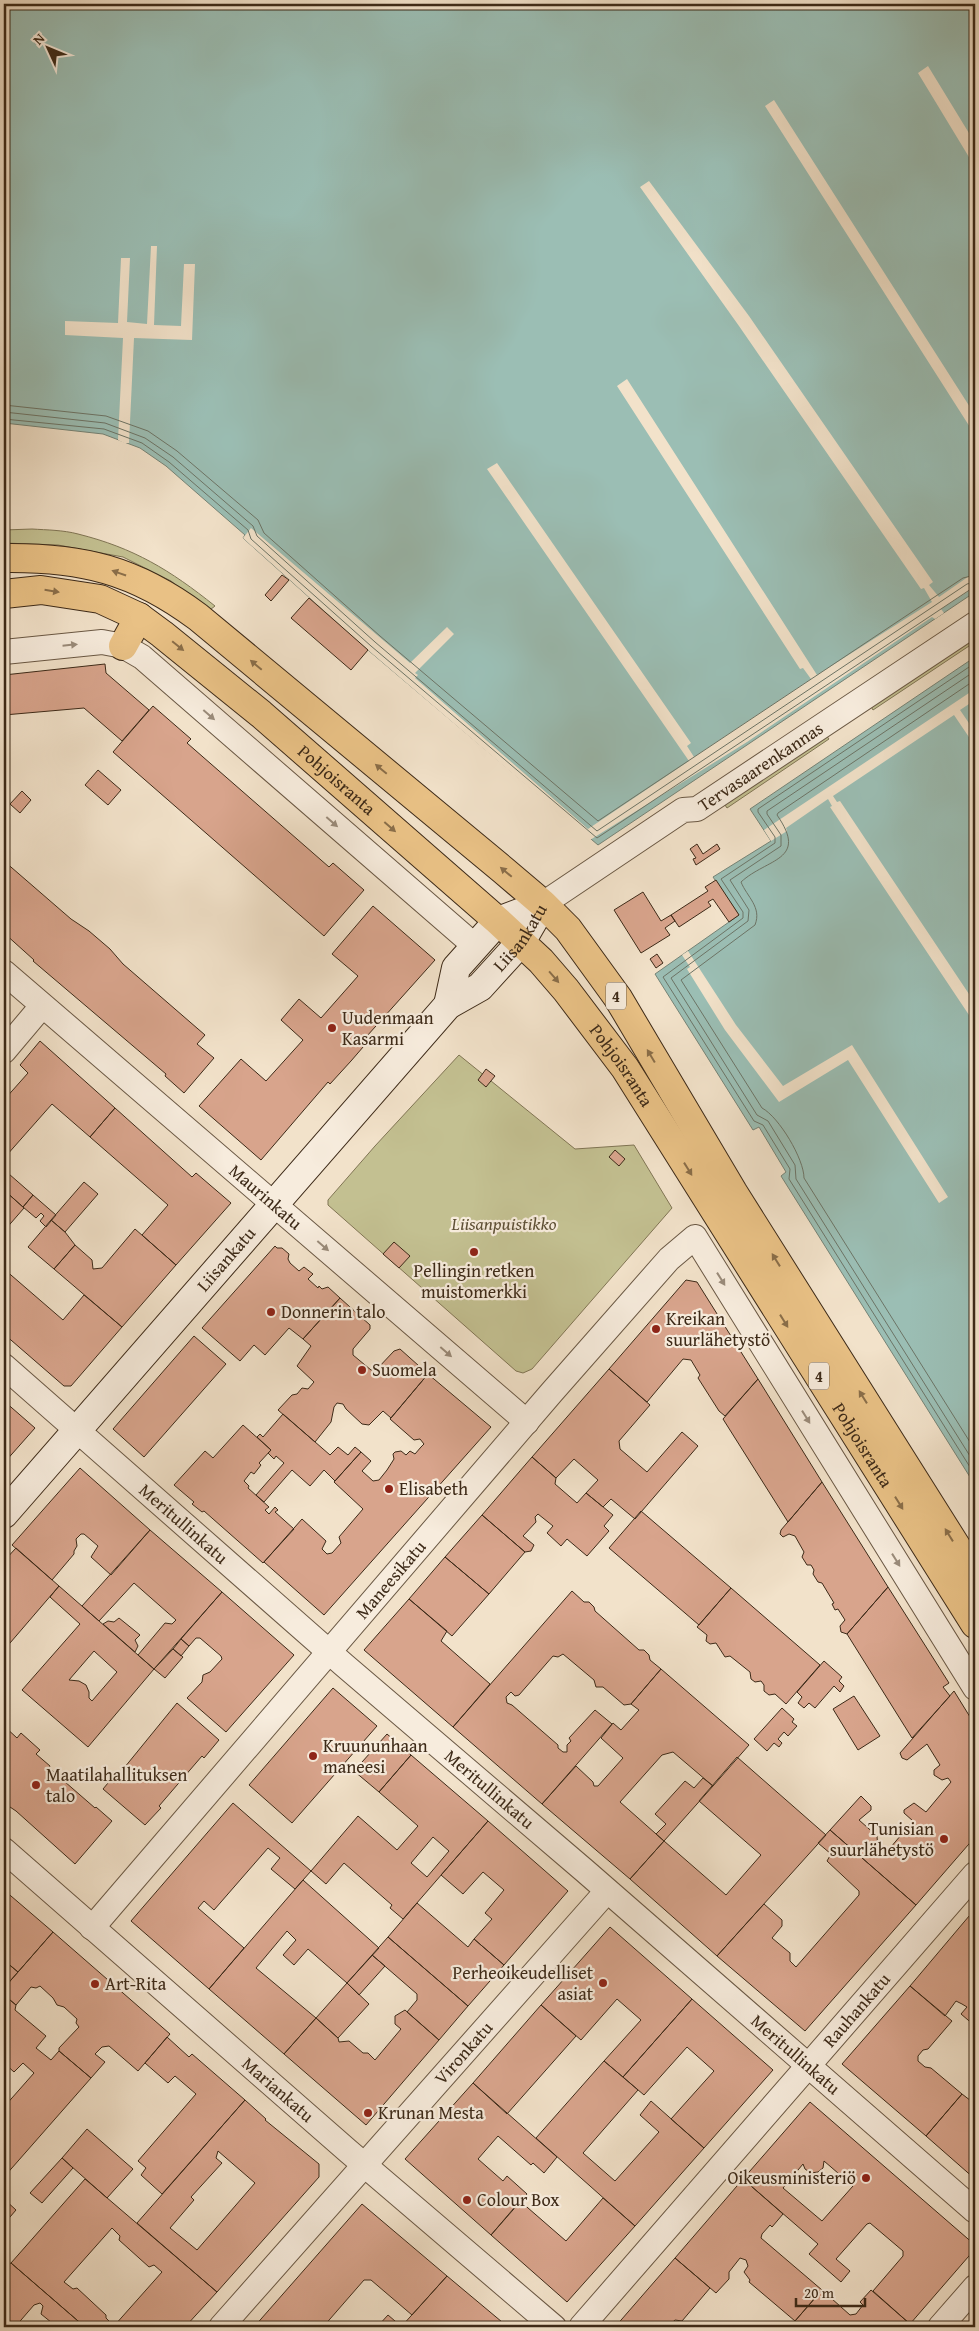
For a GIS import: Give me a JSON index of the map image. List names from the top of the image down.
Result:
{
  "streets": {
    "main road": ["Pohjoisranta", "4"],
    "street": [
      "Tervasaarenkannas",
      "Liisankatu",
      "Maurinkatu",
      "Meritullinkatu",
      "Maneesikatu",
      "Rauhankatu",
      "Vironkatu",
      "Mariankatu"
    ]
  },
  "crossings": [
    ["Tervasaarenkannas", "Pohjoisranta"],
    ["Tervasaarenkannas", "Liisankatu"],
    ["Pohjoisranta", "Liisankatu"],
    ["Pohjoisranta", "Maneesikatu"],
    ["Liisankatu", "Maurinkatu"],
    ["Liisankatu", "Meritullinkatu"],
    ["Maurinkatu", "Maneesikatu"],
    ["Meritullinkatu", "Maneesikatu"],
    ["Meritullinkatu", "Rauhankatu"],
    ["Meritullinkatu", "Vironkatu"],
    ["Maneesikatu", "Mariankatu"],
    ["Vironkatu", "Mariankatu"]
  ],
  "one_way": ["Maurinkatu"],
  "parks": ["Liisanpuistikko"],
  "places": [
    "Uudenmaan Kasarmi",
    "Pellingin retken muistomerkki",
    "Donnerin talo",
    "Kreikan suurlähetystö",
    "Suomela",
    "Elisabeth",
    "Kruununhaan maneesi",
    "Maatilahallituksen talo",
    "Tunisian suurlähetystö",
    "Perheoikeudelliset asiat",
    "Art-Rita",
    "Krunan Mesta",
    "Oikeusministeriö",
    "Colour Box"
  ],
  "scale_bar": "20 m",
  "north": "top left"
}
